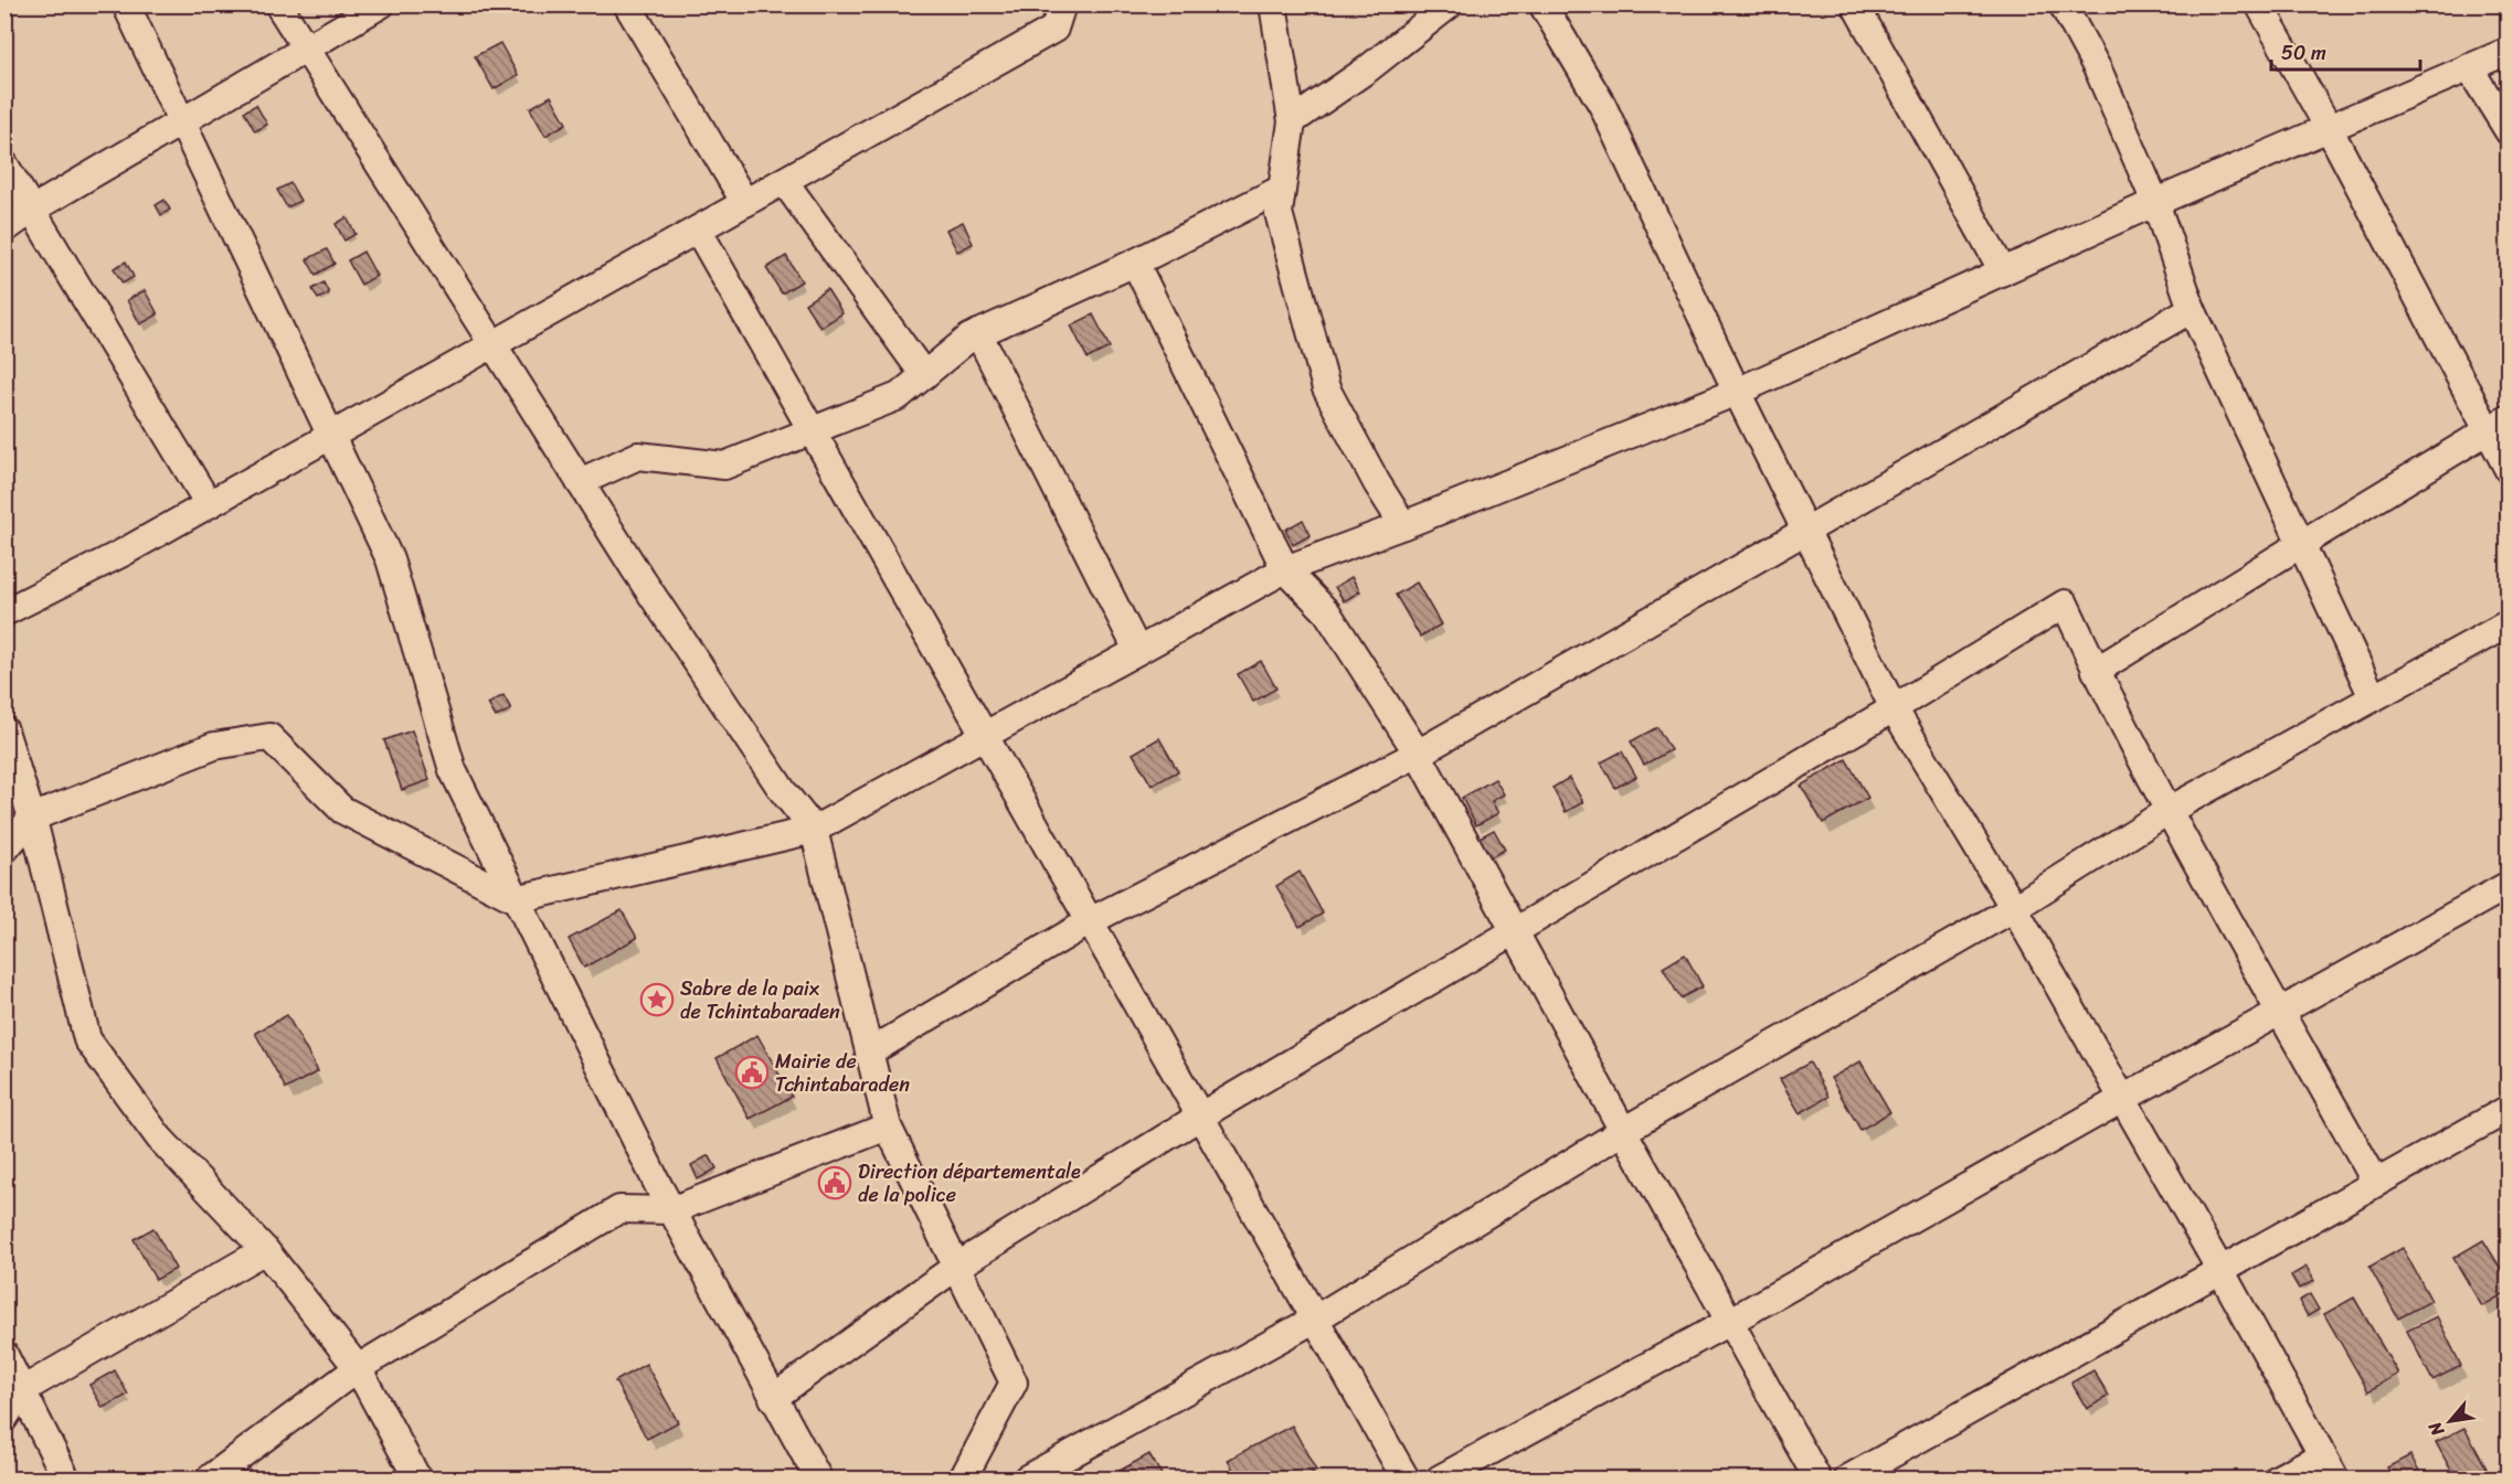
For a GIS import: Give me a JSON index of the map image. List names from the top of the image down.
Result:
{
  "places": {
    "place": ["Sabre de la paix de Tchintabaraden"],
    "public building": ["Mairie de Tchintabaraden", "Direction départementale de la police"]
  },
  "scale_bar": "50 m",
  "north": "bottom left"
}
